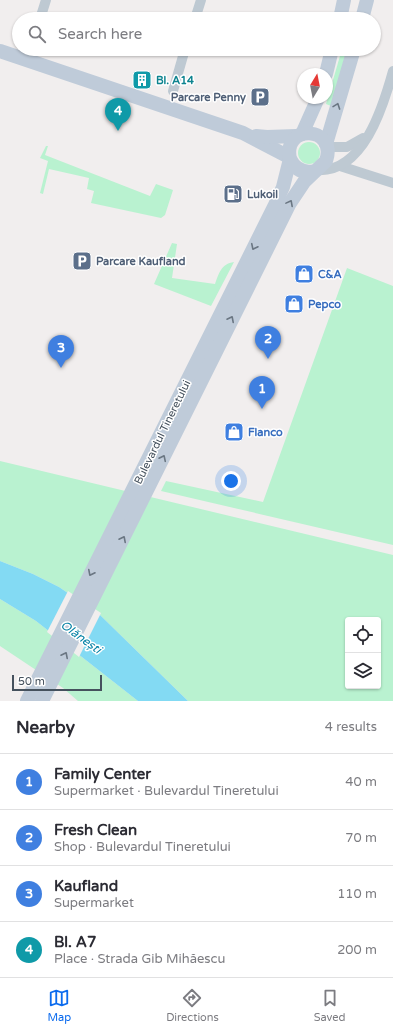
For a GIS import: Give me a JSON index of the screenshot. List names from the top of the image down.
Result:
{
  "streets": {
    "main road": ["Bulevardul Tineretului"]
  },
  "water": ["Olănești"],
  "places": {
    "building": ["Bl. A14"],
    "parking": ["Parcare Penny", "Parcare Kaufland"],
    "fuel station": ["Lukoil"],
    "shop": ["C&A", "Pepco", "Flanco"]
  },
  "scale_bar": "50 m",
  "north": "top",
  "page": {
    "search": "Search here",
    "pins": [
      "4",
      "2",
      "3",
      "1"
    ],
    "scale": "50 m",
    "heading": ["Nearby", "4 results"],
    "list": [
      {
        "mark": "1",
        "name": "Family Center",
        "note": "Supermarket · Bulevardul Tineretului",
        "value": "40 m"
      },
      {
        "mark": "2",
        "name": "Fresh Clean",
        "note": "Shop · Bulevardul Tineretului",
        "value": "70 m"
      },
      {
        "mark": "3",
        "name": "Kaufland",
        "note": "Supermarket",
        "value": "110 m"
      },
      {
        "mark": "4",
        "name": "Bl. A7",
        "note": "Place · Strada Gib Mihăescu",
        "value": "200 m"
      }
    ],
    "nav": ["Map", "Directions", "Saved"]
  }
}
